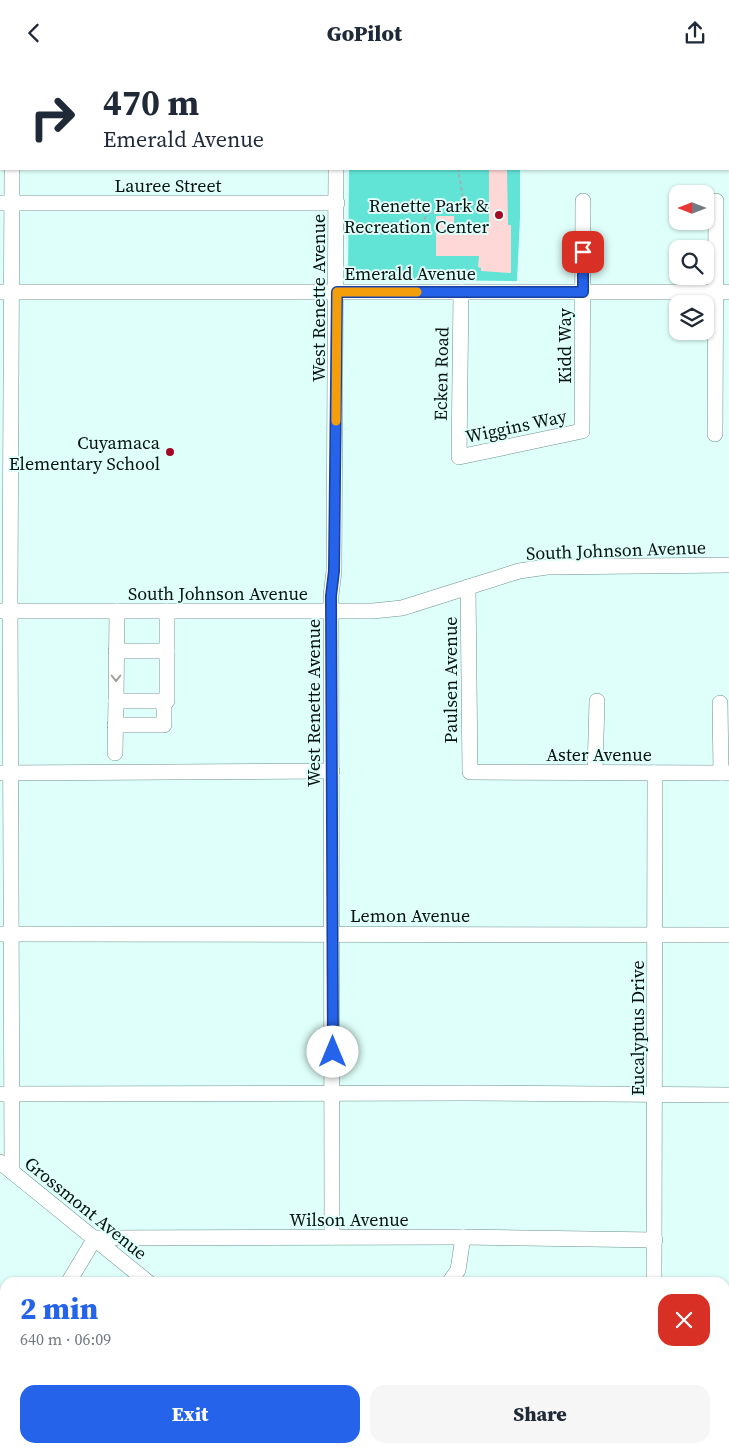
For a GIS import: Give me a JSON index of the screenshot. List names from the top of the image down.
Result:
{
  "streets": {
    "street": [
      "Lauree Street",
      "Emerald Avenue",
      "West Renette Avenue",
      "Kidd Way",
      "Ecken Road",
      "Wiggins Way",
      "South Johnson Avenue",
      "Paulsen Avenue",
      "Aster Avenue",
      "Lemon Avenue",
      "Eucalyptus Drive",
      "Grossmont Avenue",
      "Wilson Avenue"
    ]
  },
  "crossings": [
    ["Lauree Street", "West Renette Avenue"],
    ["Emerald Avenue", "West Renette Avenue"],
    ["Emerald Avenue", "Kidd Way"],
    ["Emerald Avenue", "Ecken Road"],
    ["West Renette Avenue", "South Johnson Avenue"],
    ["West Renette Avenue", "Lemon Avenue"],
    ["West Renette Avenue", "Wilson Avenue"],
    ["Kidd Way", "Wiggins Way"],
    ["Ecken Road", "Wiggins Way"],
    ["South Johnson Avenue", "Paulsen Avenue"],
    ["Paulsen Avenue", "Aster Avenue"],
    ["Aster Avenue", "Eucalyptus Drive"],
    ["Lemon Avenue", "Eucalyptus Drive"],
    ["Eucalyptus Drive", "Wilson Avenue"],
    ["Grossmont Avenue", "Wilson Avenue"]
  ],
  "places": ["Renette Park & Recreation Center", "Cuyamaca Elementary School"],
  "north": "left",
  "page": {
    "header": "GoPilot",
    "turn": ["470 m", "Emerald Avenue"],
    "heading": ["2 min", "640 m · 06:09"],
    "buttons": ["Exit", "Share"]
  }
}
